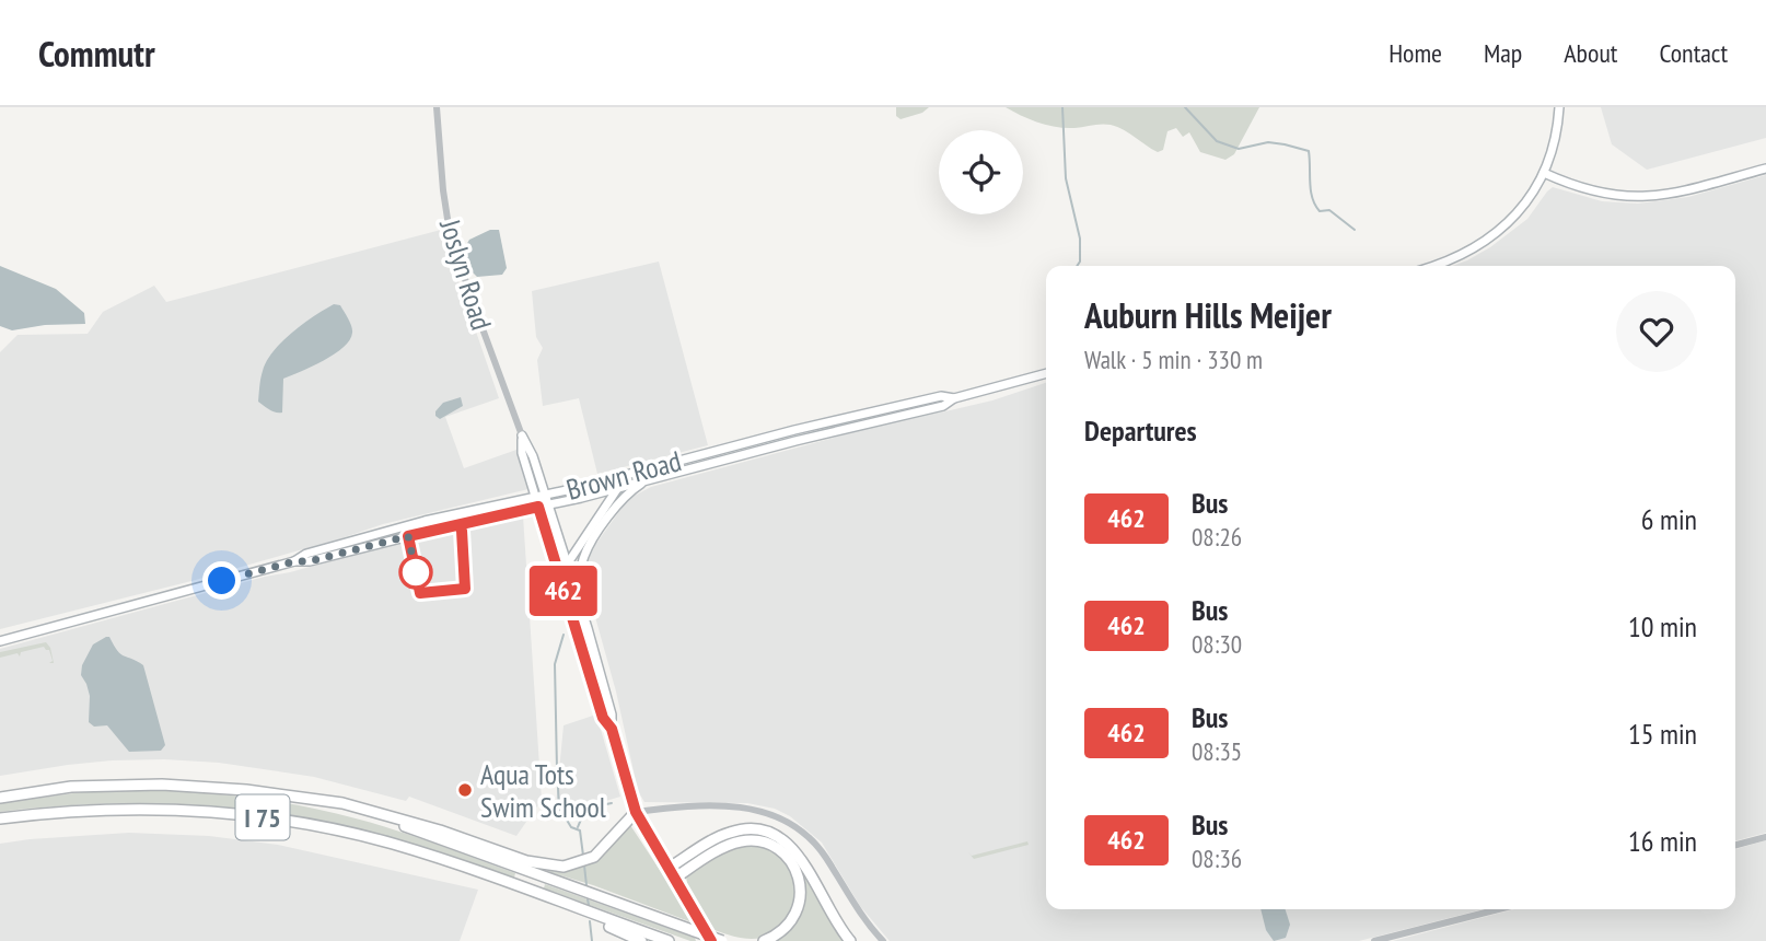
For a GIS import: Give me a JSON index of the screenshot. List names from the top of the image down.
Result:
{
  "streets": {
    "highway": ["I 75"],
    "main road": ["Joslyn Road", "Brown Road"]
  },
  "crossings": [
    ["Joslyn Road", "Brown Road"]
  ],
  "places": ["Aqua Tots Swim School"],
  "lines": ["bus line 462"],
  "page": {
    "header": "Commutr",
    "nav": [
      "Home",
      "Map",
      "About",
      "Contact"
    ],
    "on_map": "462",
    "heading": [
      ["Auburn Hills Meijer", "Walk · 5 min · 330 m"],
      "Departures"
    ],
    "list": [
      {
        "mark": "462",
        "name": "Bus",
        "note": "08:26",
        "value": "6 min"
      },
      {
        "mark": "462",
        "name": "Bus",
        "note": "08:30",
        "value": "10 min"
      },
      {
        "mark": "462",
        "name": "Bus",
        "note": "08:35",
        "value": "15 min"
      },
      {
        "mark": "462",
        "name": "Bus",
        "note": "08:36",
        "value": "16 min"
      }
    ]
  }
}
